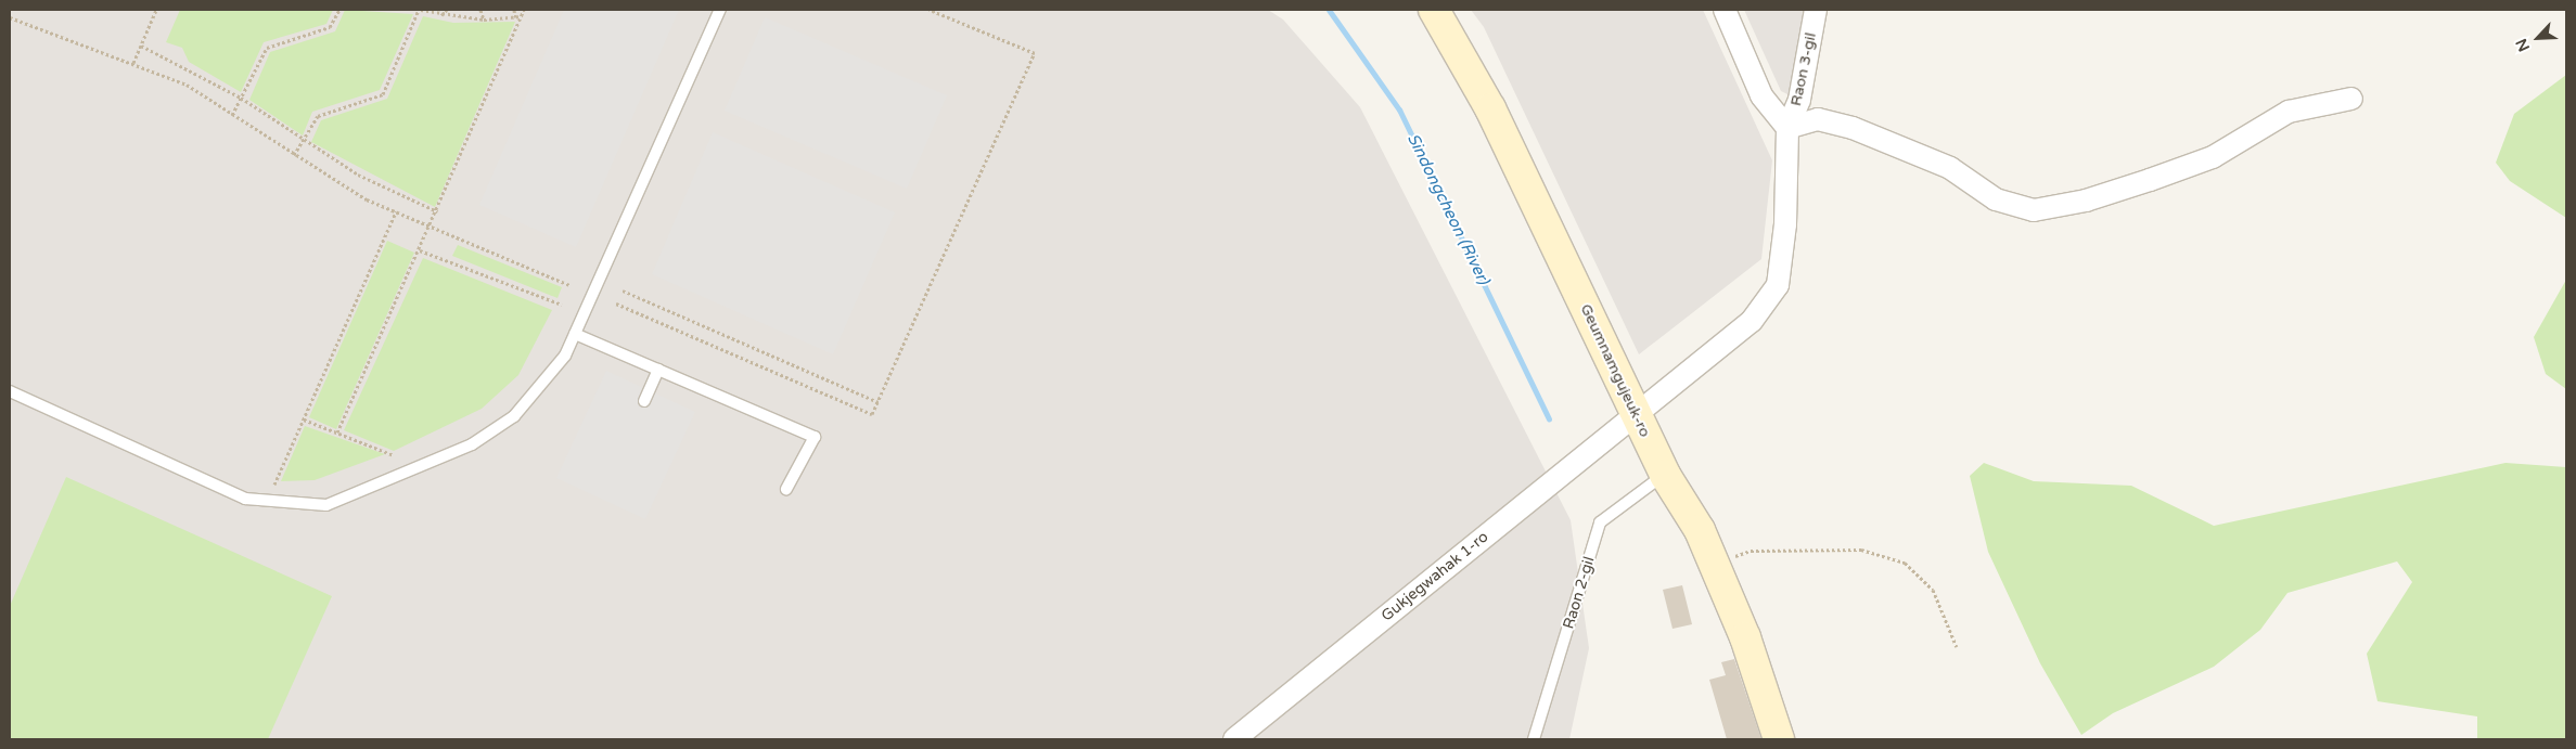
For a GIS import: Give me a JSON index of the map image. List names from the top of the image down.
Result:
{
  "streets": {
    "main road": ["Geumnamgujeuk-ro"],
    "street": ["Raon 3-gil", "Gukjegwahak 1-ro"],
    "lane": ["Raon 2-gil"]
  },
  "crossings": [
    ["Raon 3-gil", "Gukjegwahak 1-ro"],
    ["Geumnamgujeuk-ro", "Gukjegwahak 1-ro"],
    ["Geumnamgujeuk-ro", "Raon 2-gil"]
  ],
  "water": ["Sindongcheon (River)"],
  "north": "bottom left"
}
